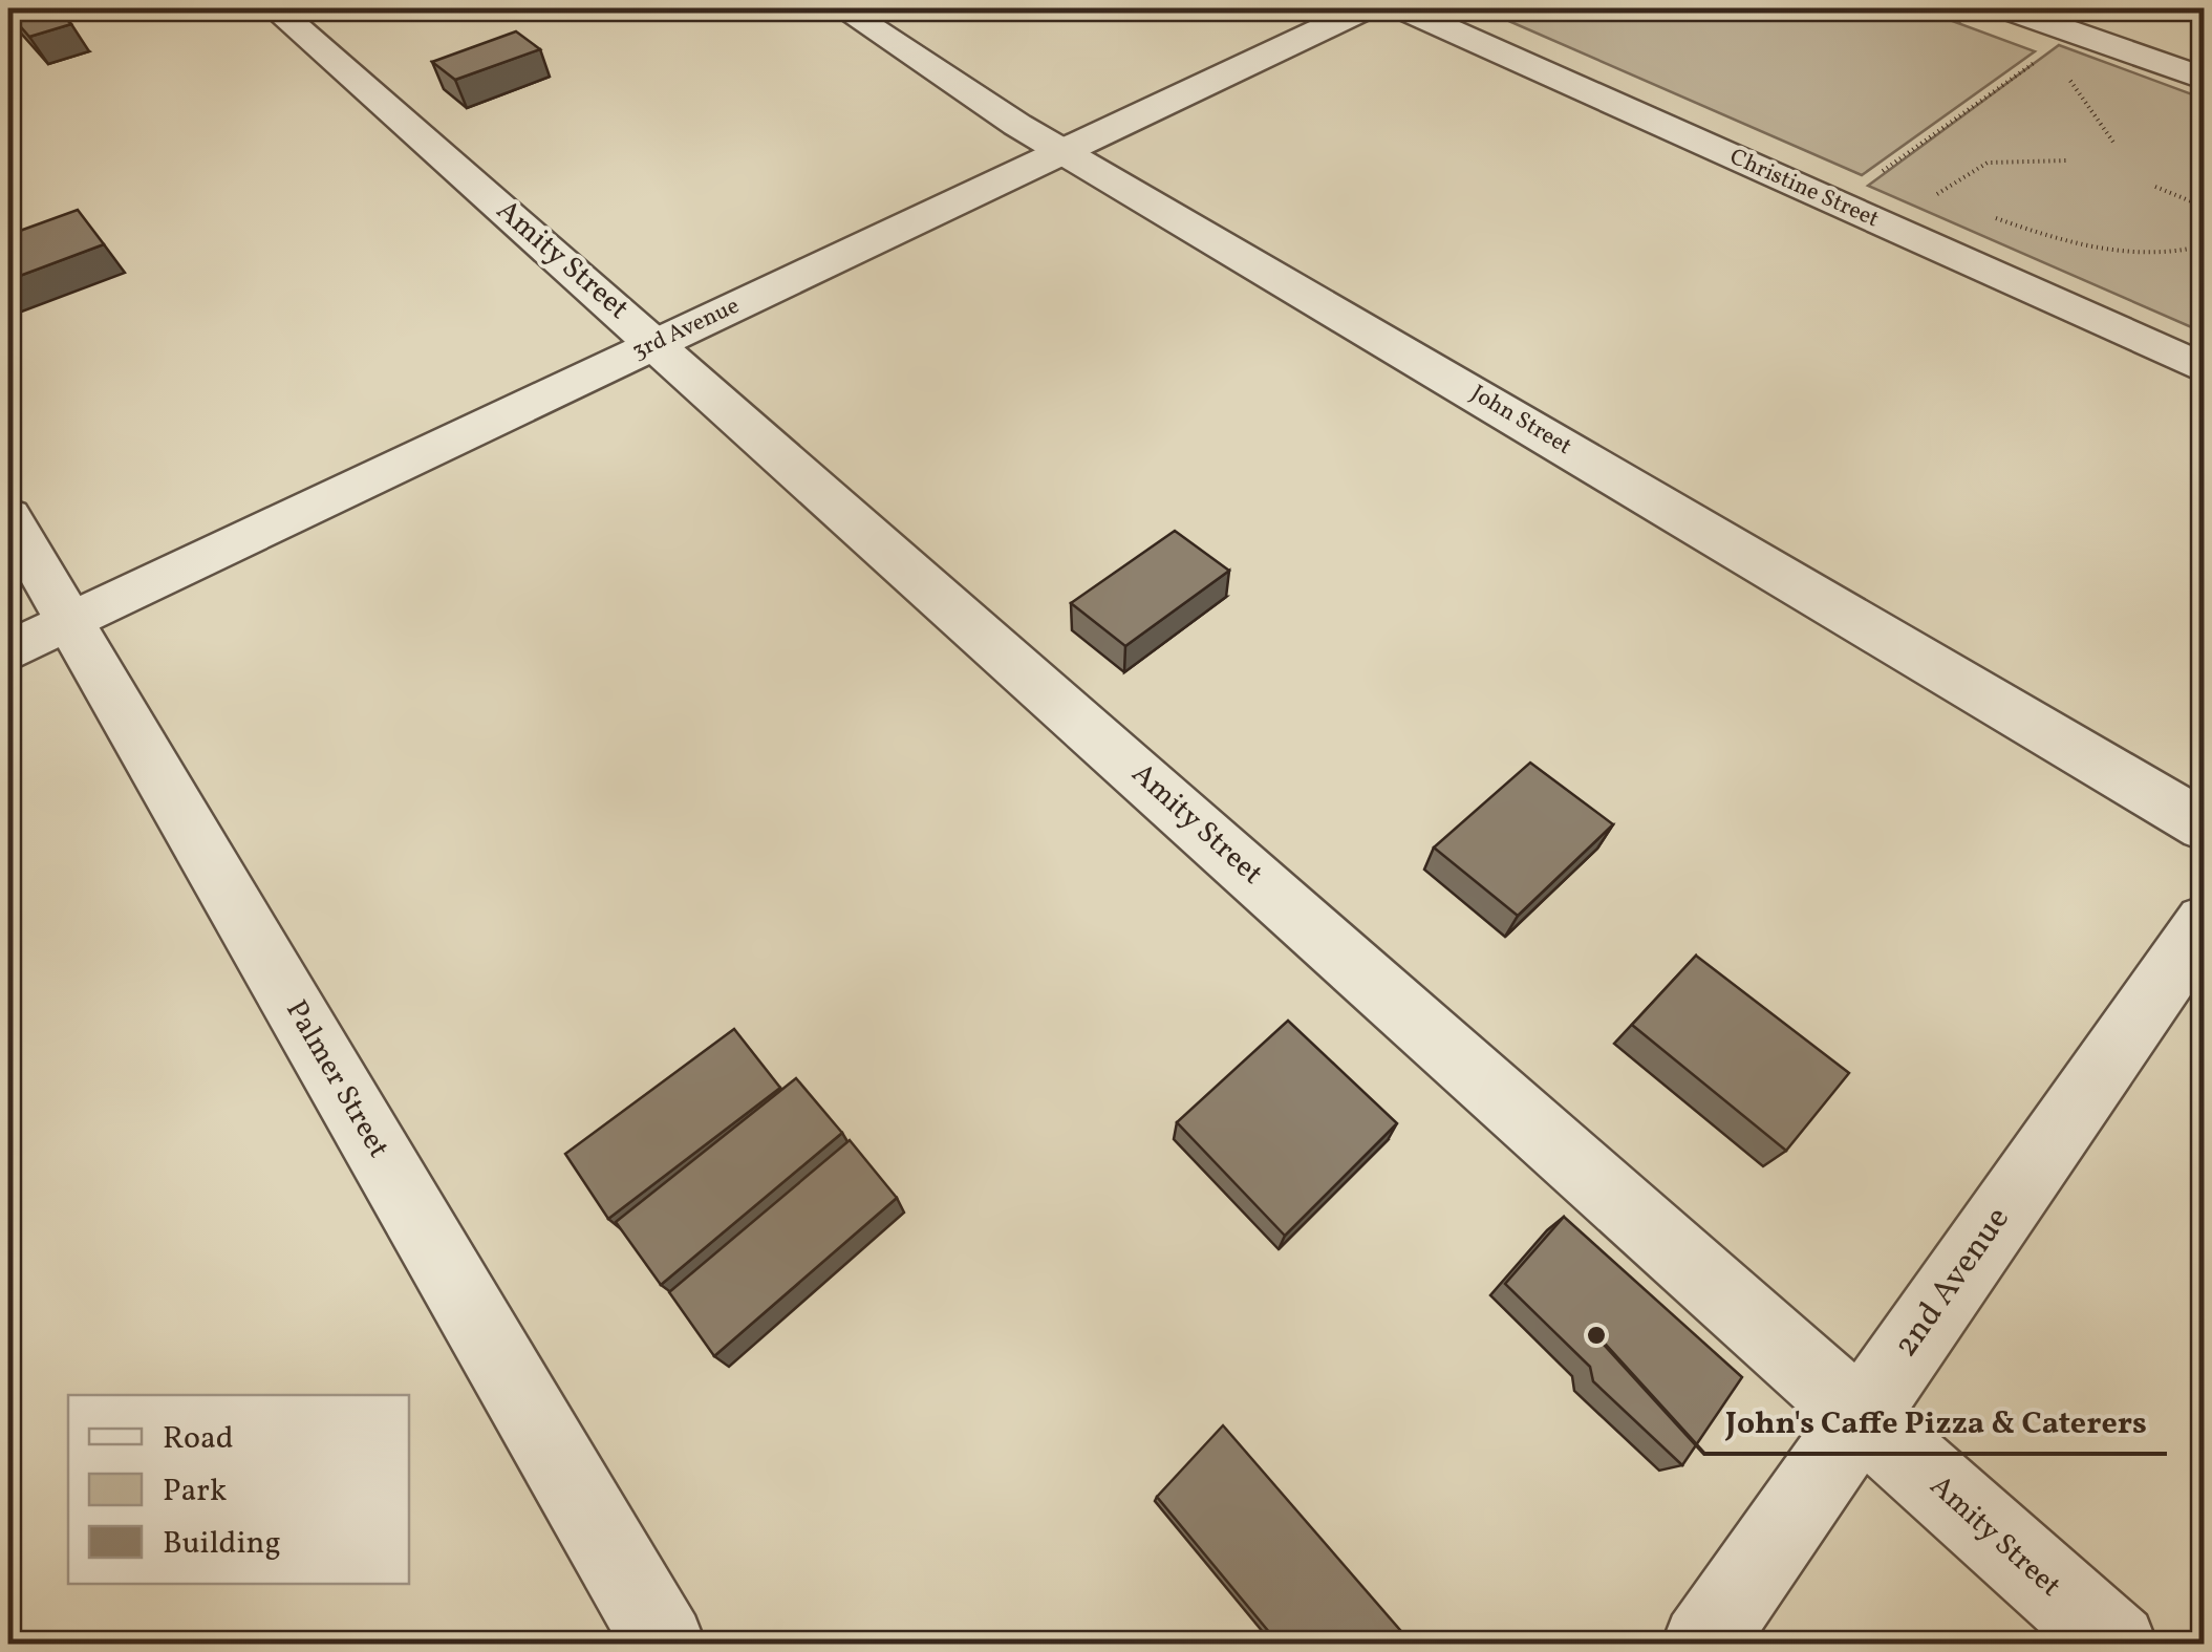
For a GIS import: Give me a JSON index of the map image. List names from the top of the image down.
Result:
{
  "streets": {
    "street": [
      "Christine Street",
      "Amity Street",
      "3rd Avenue",
      "John Street",
      "Palmer Street",
      "2nd Avenue"
    ]
  },
  "crossings": [
    ["Amity Street", "3rd Avenue"],
    ["Amity Street", "2nd Avenue"],
    ["3rd Avenue", "John Street"],
    ["3rd Avenue", "Palmer Street"]
  ],
  "places": ["John's Caffe Pizza & Caterers"],
  "legend": ["Road", "Park", "Building"]
}
